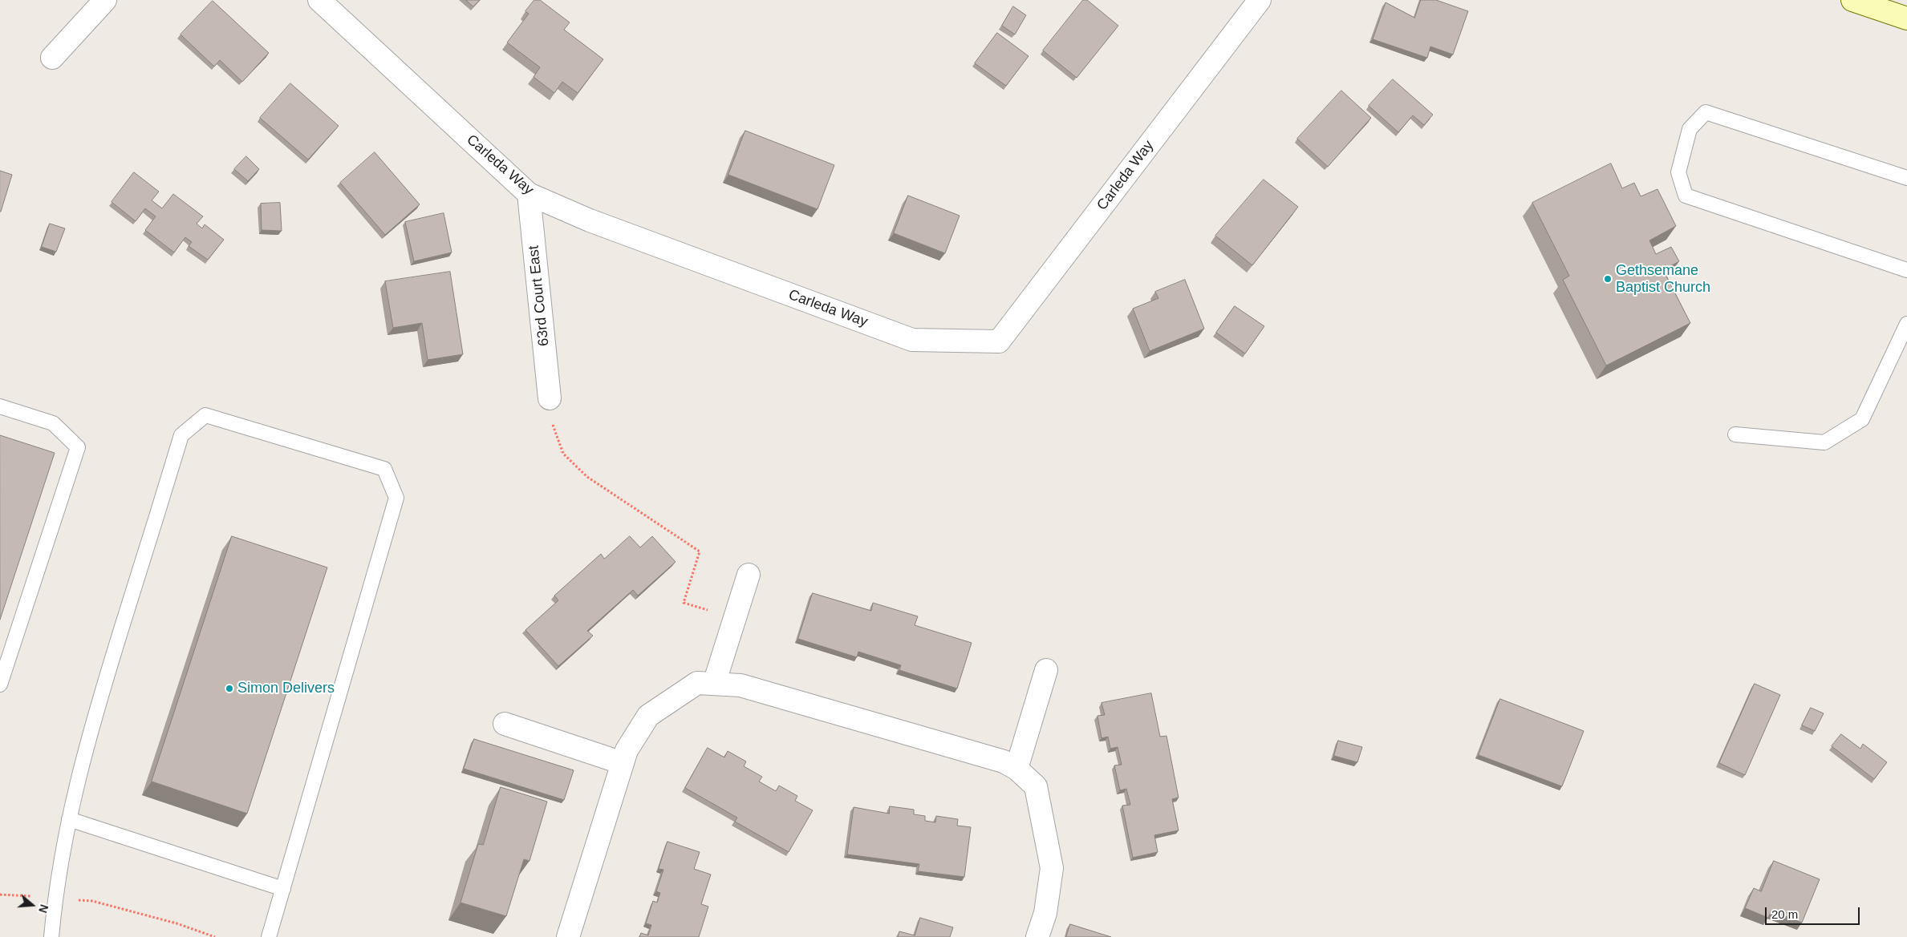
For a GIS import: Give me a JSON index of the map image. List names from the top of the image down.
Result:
{
  "streets": {
    "street": ["Carleda Way", "63rd Court East"]
  },
  "crossings": [
    ["Carleda Way", "63rd Court East"]
  ],
  "places": ["Gethsemane Baptist Church", "Simon Delivers"],
  "scale_bar": "20 m",
  "north": "right"
}
